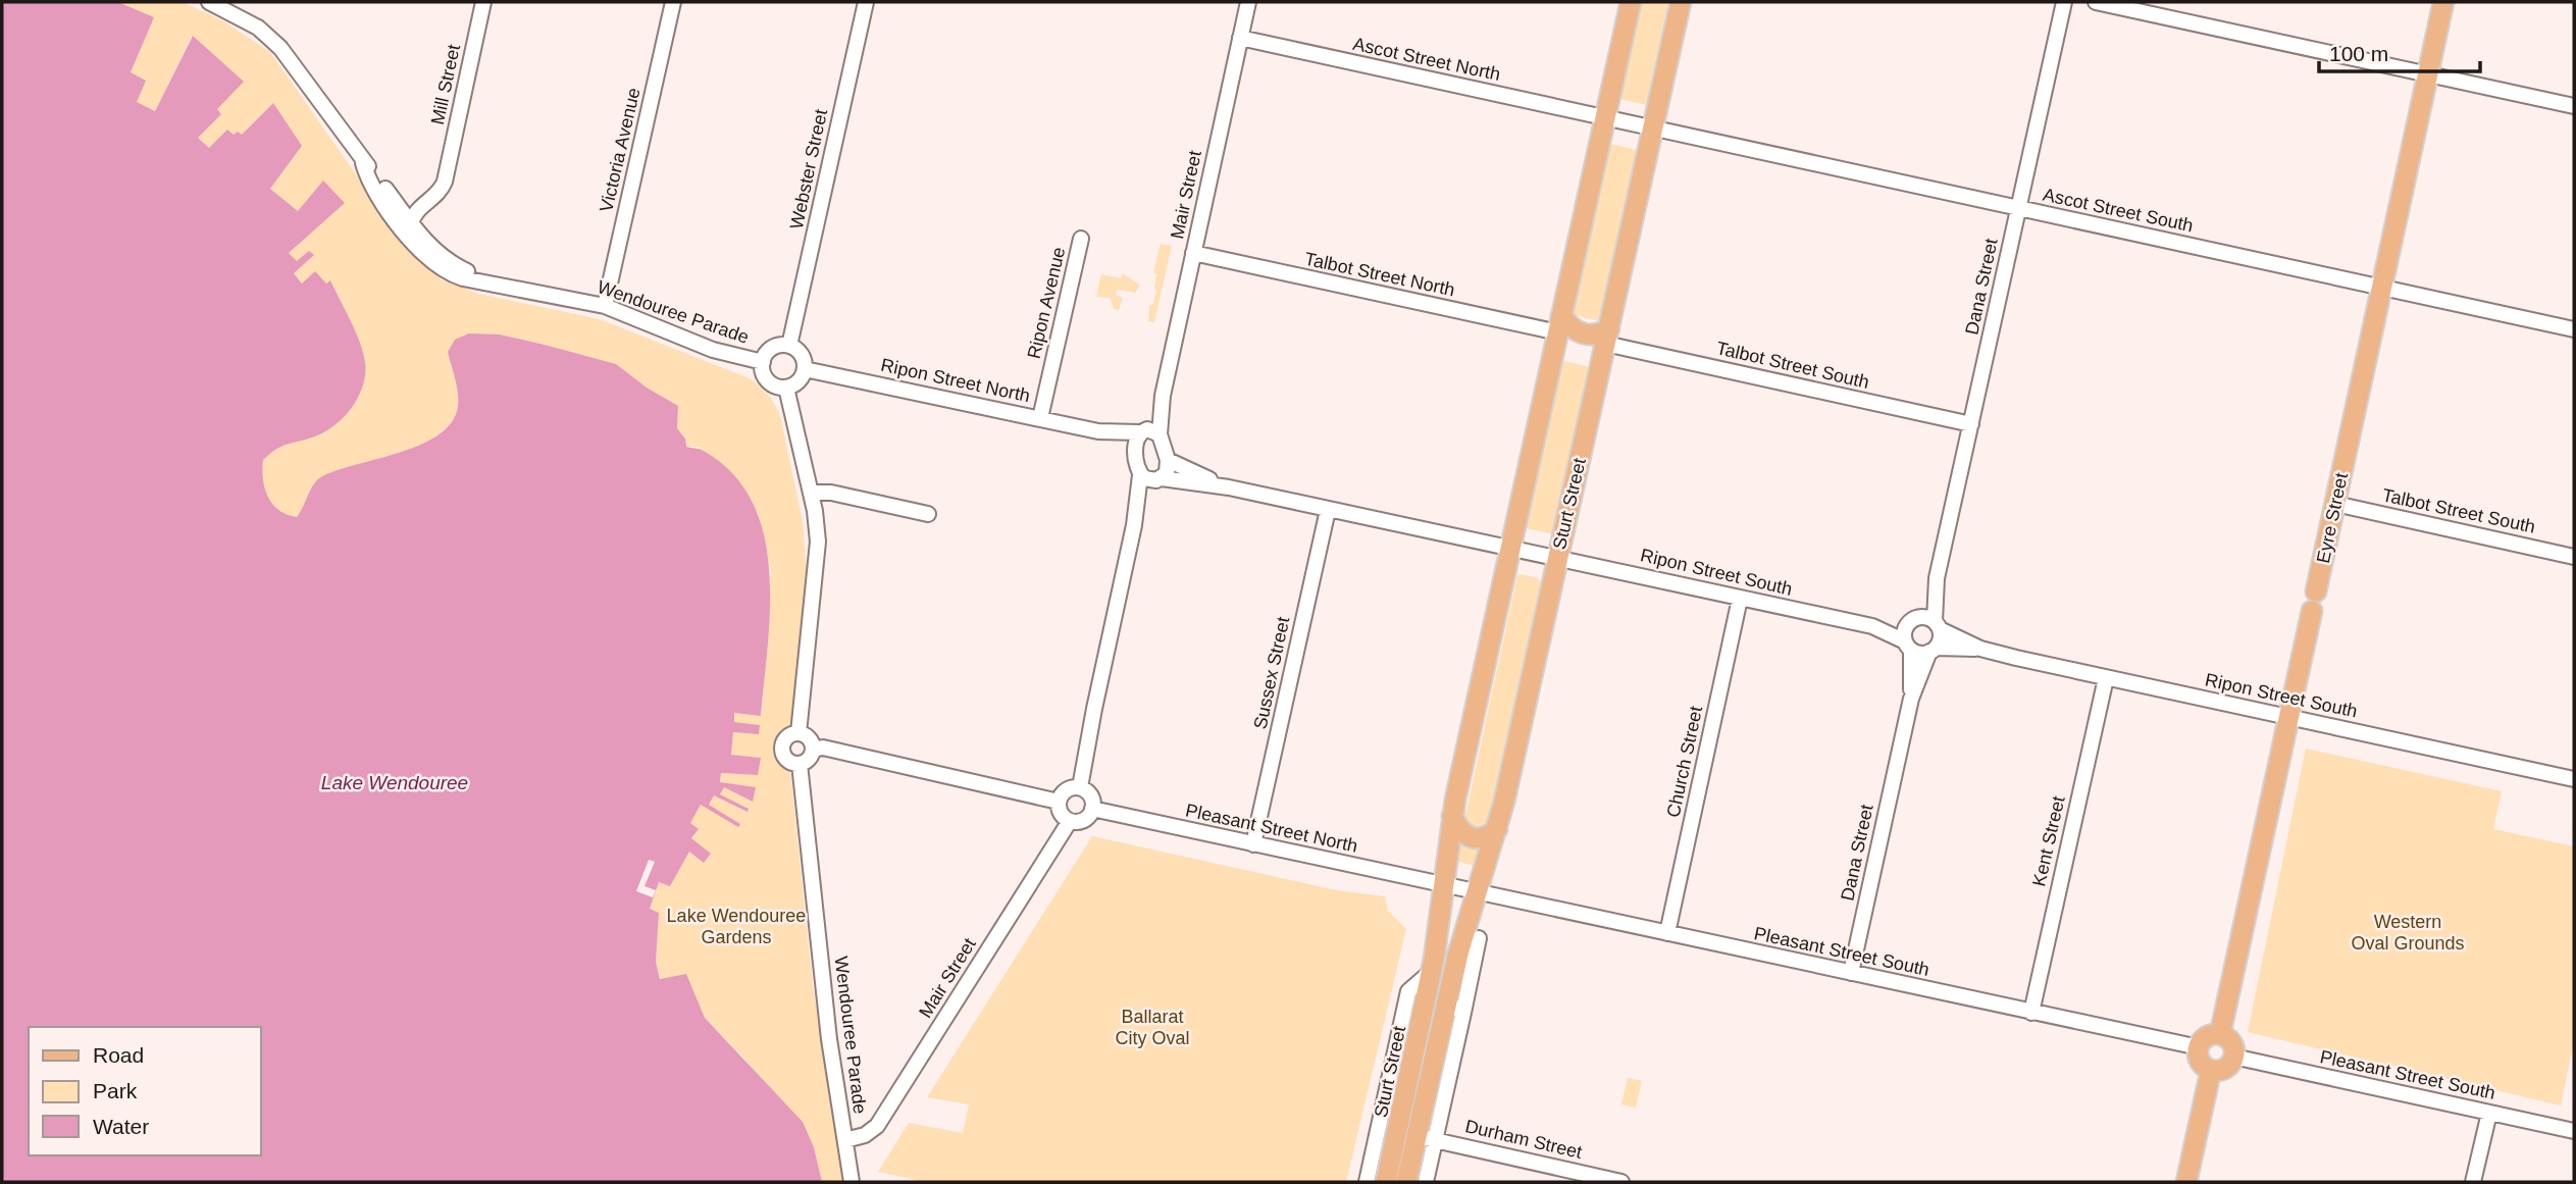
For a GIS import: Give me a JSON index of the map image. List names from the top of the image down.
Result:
{
  "streets": {
    "main road": ["Sturt Street", "Eyre Street"],
    "street": [
      "Ascot Street North",
      "Mill Street",
      "Victoria Avenue",
      "Webster Street",
      "Mair Street",
      "Ascot Street South",
      "Talbot Street North",
      "Dana Street",
      "Ripon Avenue",
      "Wendouree Parade",
      "Talbot Street South",
      "Ripon Street North",
      "Ripon Street South",
      "Sussex Street",
      "Church Street",
      "Pleasant Street North",
      "Kent Street",
      "Pleasant Street South",
      "Durham Street"
    ]
  },
  "crossings": [
    ["Ascot Street North", "Mair Street"],
    ["Ascot Street North", "Ascot Street South"],
    ["Ascot Street North", "Sturt Street"],
    ["Mill Street", "Wendouree Parade"],
    ["Victoria Avenue", "Wendouree Parade"],
    ["Webster Street", "Wendouree Parade"],
    ["Webster Street", "Ripon Street North"],
    ["Mair Street", "Talbot Street North"],
    ["Mair Street", "Wendouree Parade"],
    ["Mair Street", "Ripon Street North"],
    ["Mair Street", "Pleasant Street North"],
    ["Ascot Street South", "Dana Street"],
    ["Ascot Street South", "Sturt Street"],
    ["Ascot Street South", "Eyre Street"],
    ["Talbot Street North", "Sturt Street"],
    ["Dana Street", "Talbot Street South"],
    ["Dana Street", "Ripon Street South"],
    ["Dana Street", "Pleasant Street South"],
    ["Ripon Avenue", "Ripon Street North"],
    ["Wendouree Parade", "Ripon Street North"],
    ["Talbot Street South", "Sturt Street"],
    ["Talbot Street South", "Eyre Street"],
    ["Sturt Street", "Ripon Street South"],
    ["Sturt Street", "Pleasant Street North"],
    ["Sturt Street", "Pleasant Street South"],
    ["Sturt Street", "Durham Street"],
    ["Eyre Street", "Ripon Street South"],
    ["Eyre Street", "Pleasant Street South"],
    ["Ripon Street South", "Church Street"],
    ["Ripon Street South", "Kent Street"],
    ["Sussex Street", "Pleasant Street North"],
    ["Church Street", "Pleasant Street South"],
    ["Pleasant Street North", "Pleasant Street South"],
    ["Kent Street", "Pleasant Street South"]
  ],
  "water": ["Lake Wendouree"],
  "parks": ["Lake Wendouree Gardens", "Western Oval Grounds", "Ballarat City Oval"],
  "legend": ["Road", "Park", "Water"],
  "scale_bar": "100 m"
}
